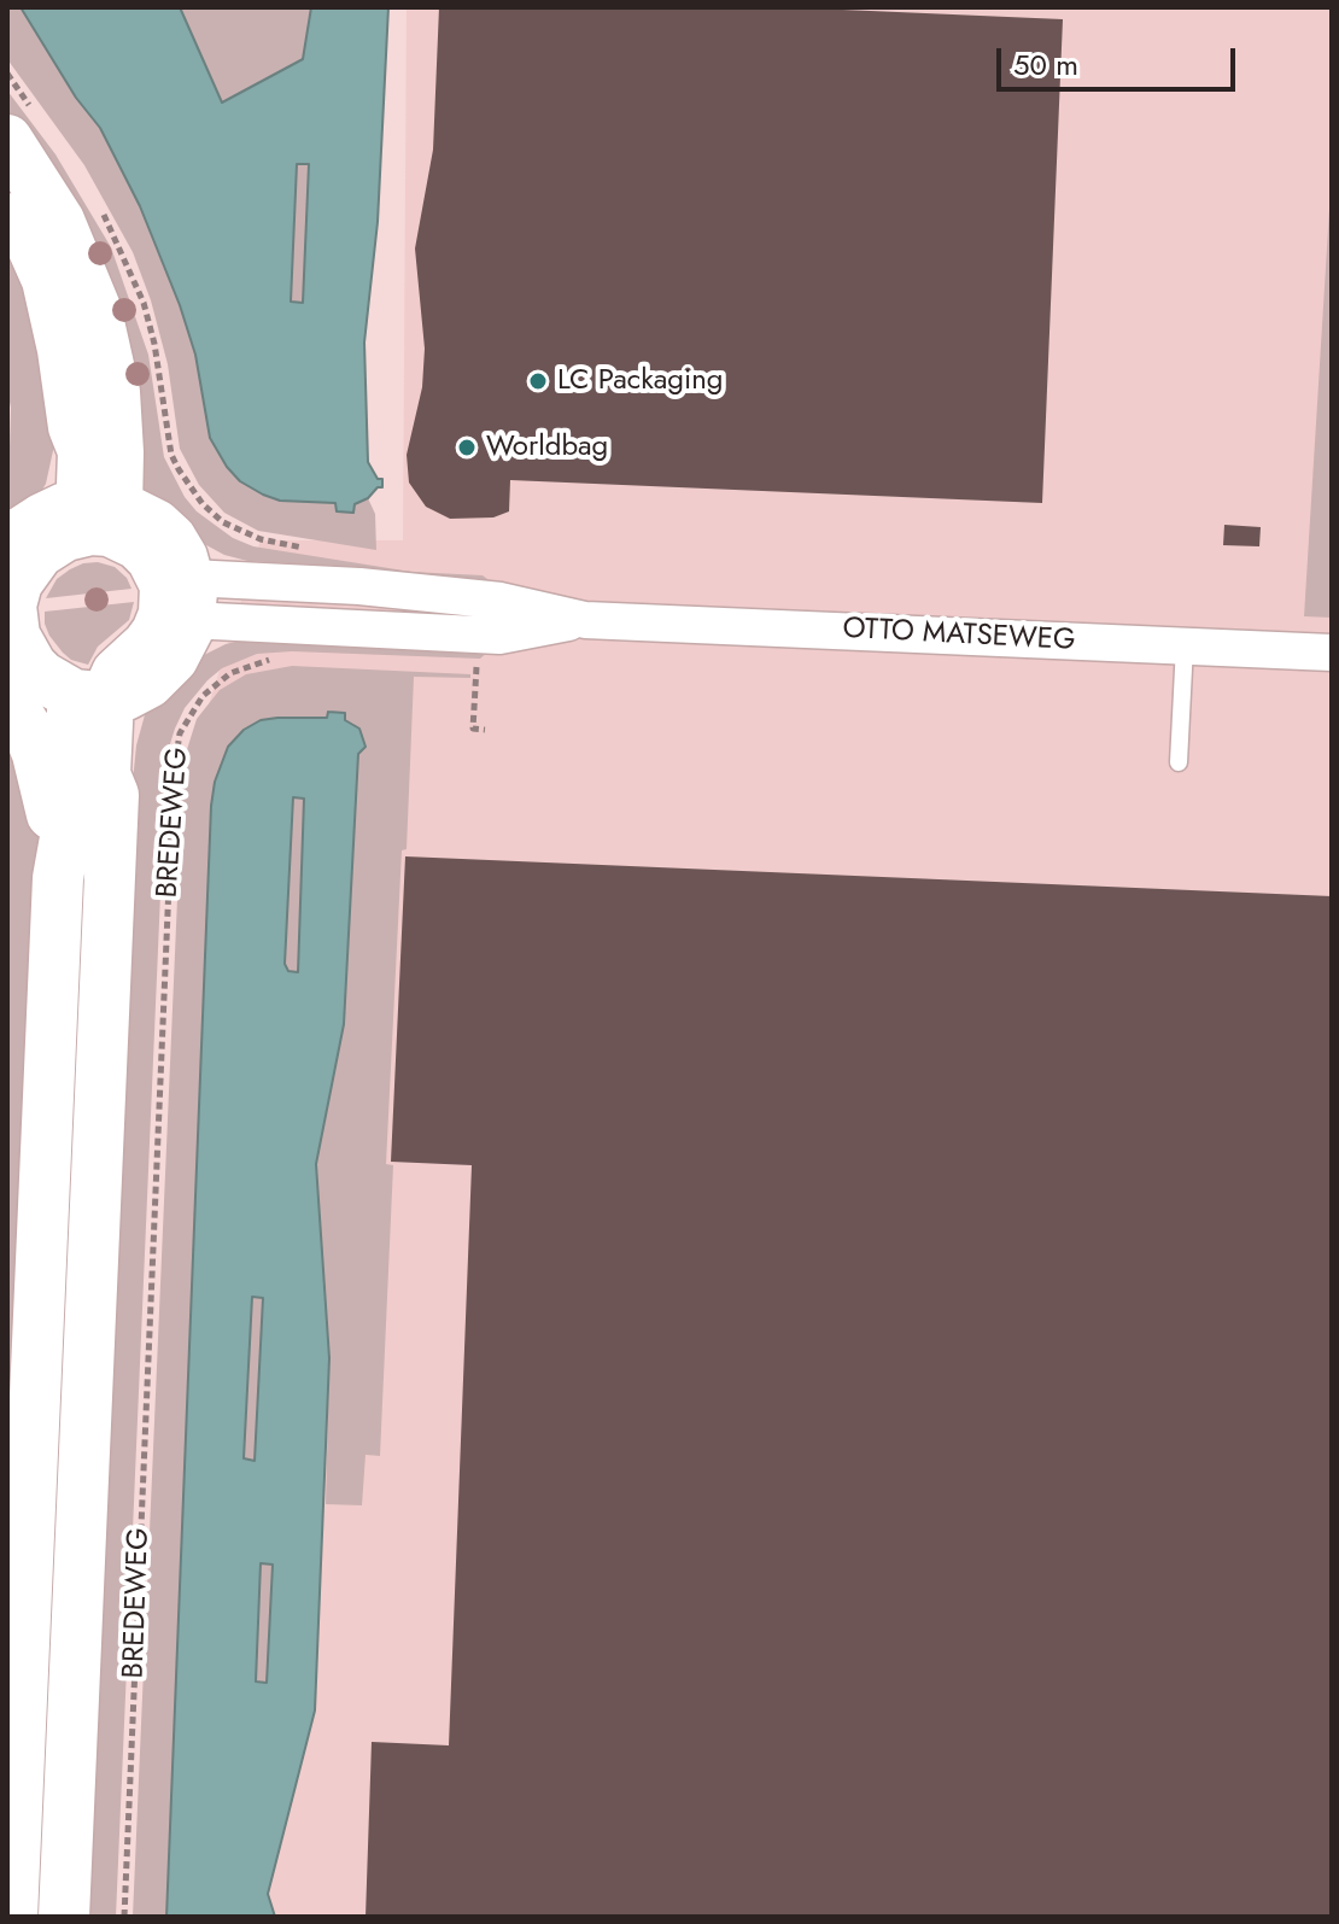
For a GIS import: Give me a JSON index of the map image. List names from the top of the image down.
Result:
{
  "streets": {
    "main road": ["BREDEWEG"],
    "street": ["OTTO MATSEWEG"]
  },
  "crossings": [
    ["OTTO MATSEWEG", "BREDEWEG"]
  ],
  "places": ["LC Packaging", "Worldbag"],
  "scale_bar": "50 m"
}
